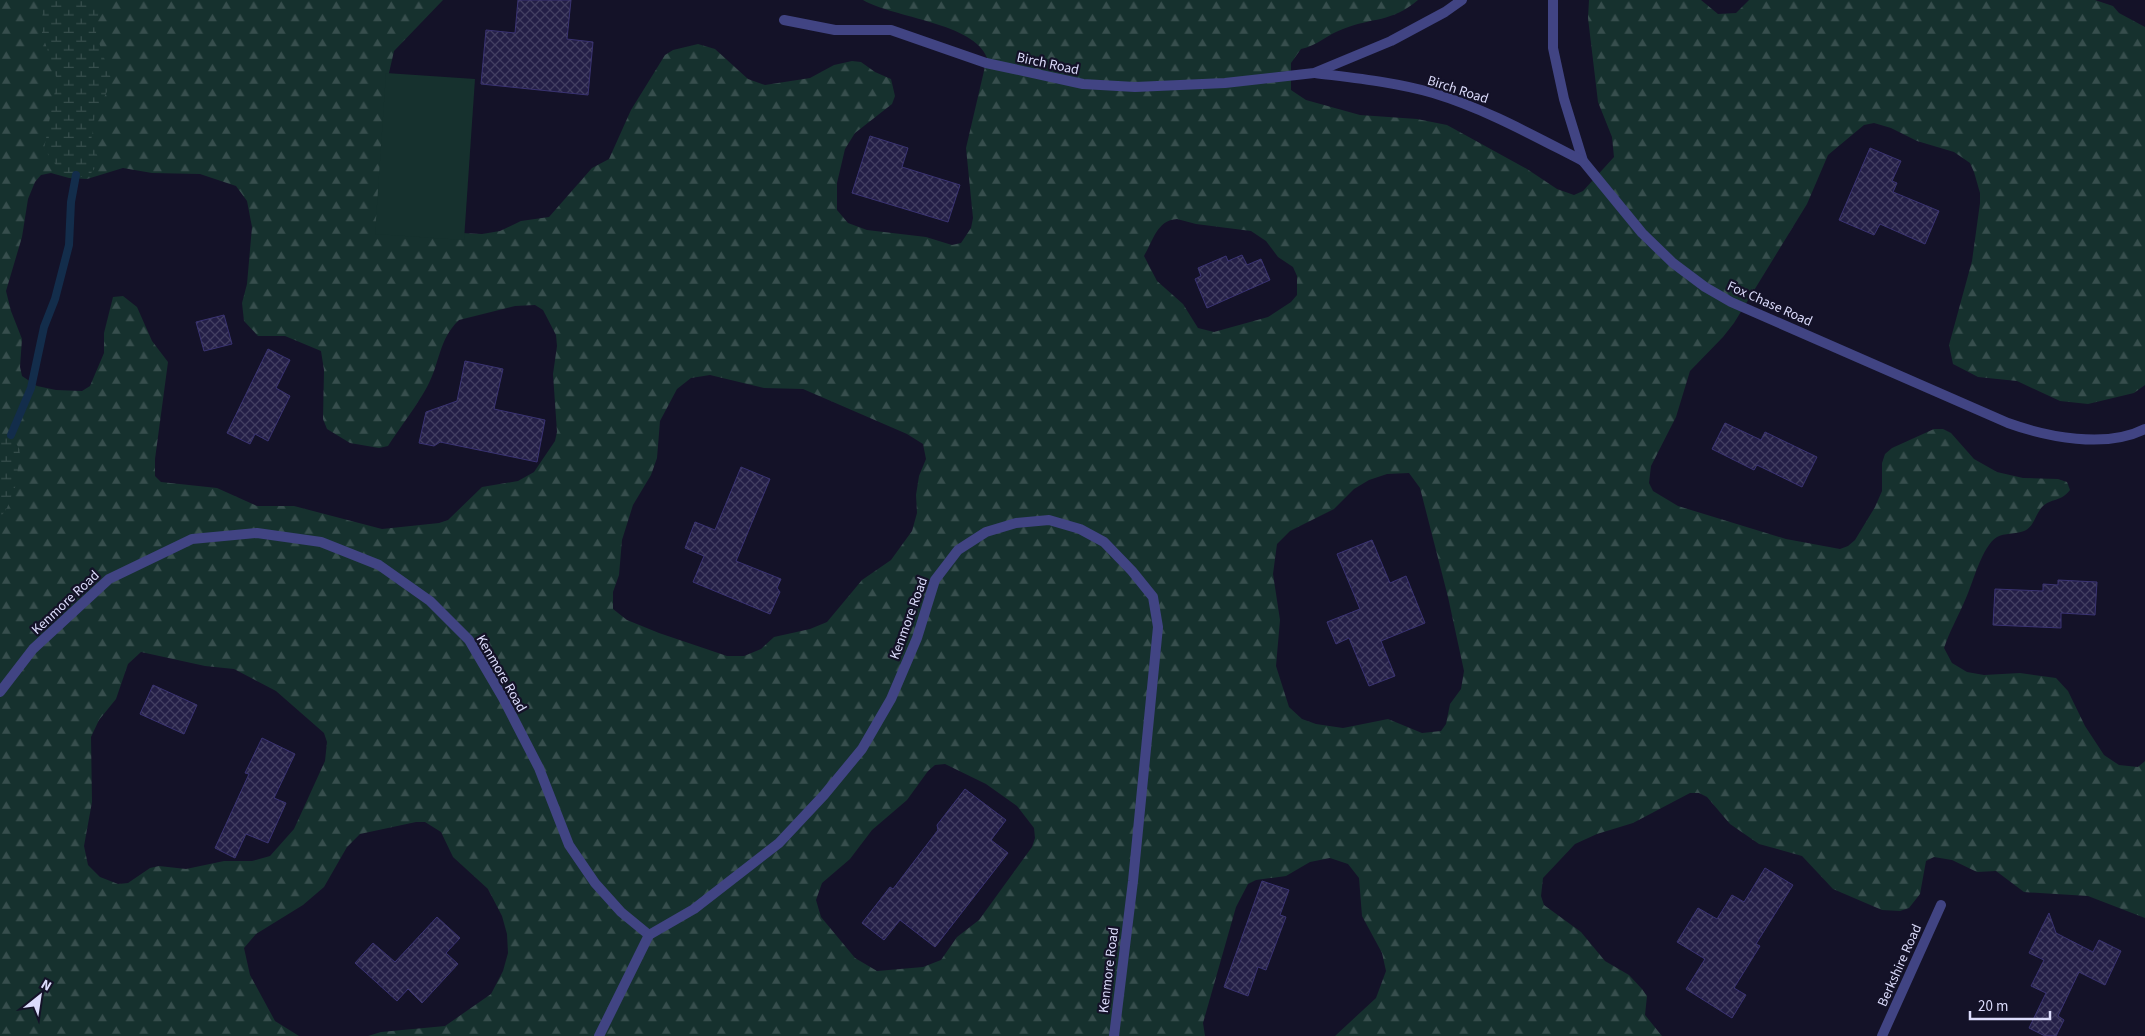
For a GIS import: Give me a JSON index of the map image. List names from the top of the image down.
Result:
{
  "streets": {
    "street": [
      "Birch Road",
      "Fox Chase Road",
      "Kenmore Road",
      "Berkshire Road"
    ]
  },
  "crossings": [
    ["Birch Road", "Fox Chase Road"]
  ],
  "scale_bar": "20 m",
  "north": "top right"
}
